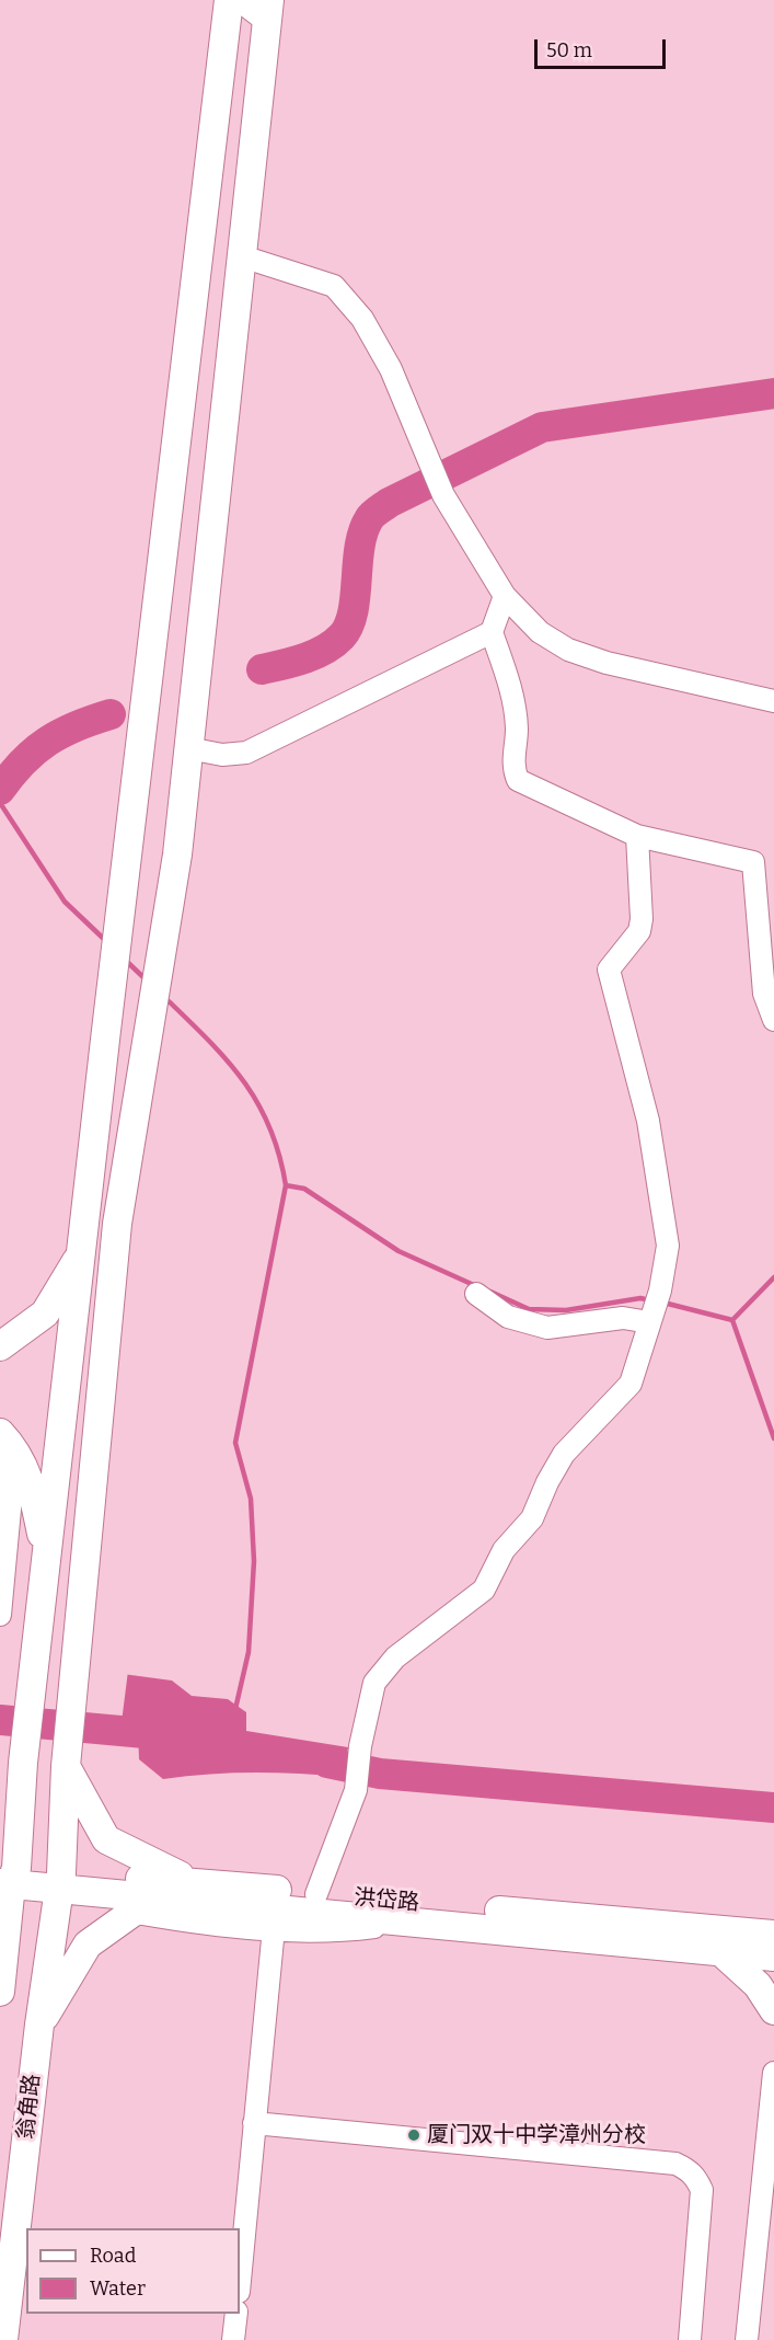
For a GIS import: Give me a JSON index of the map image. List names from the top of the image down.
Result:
{
  "streets": {
    "main road": ["洪岱路", "翁角路"]
  },
  "places": ["厦门双十中学漳州分校"],
  "legend": ["Road", "Water"],
  "scale_bar": "50 m"
}
